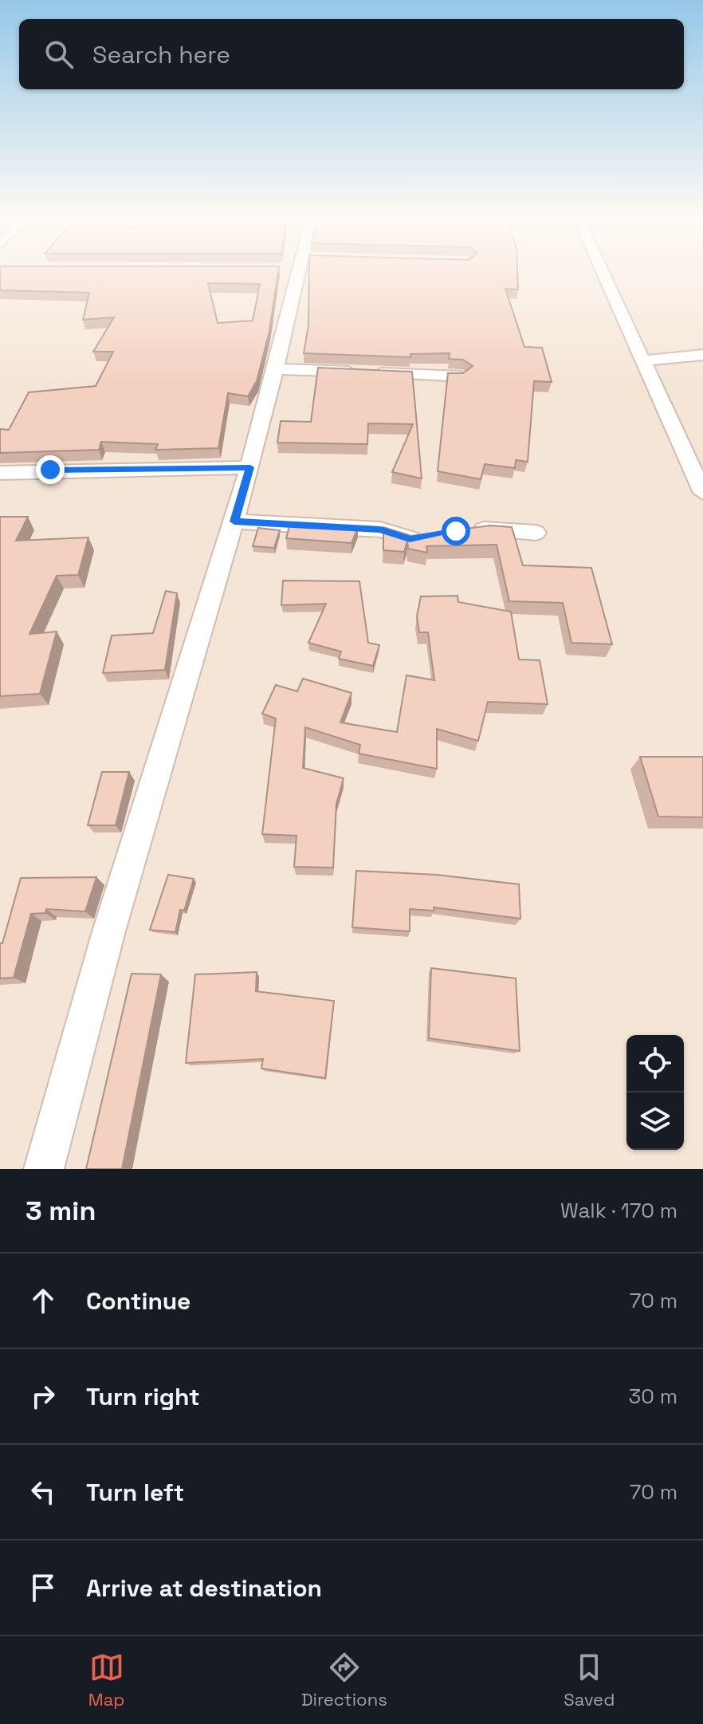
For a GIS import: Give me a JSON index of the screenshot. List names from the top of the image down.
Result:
{
  "page": {
    "search": "Search here",
    "heading": ["3 min", "Walk · 170 m"],
    "list": [
      ["Continue", "70 m"],
      ["Turn right", "30 m"],
      ["Turn left", "70 m"],
      "Arrive at destination"
    ],
    "nav": ["Map", "Directions", "Saved"]
  }
}
